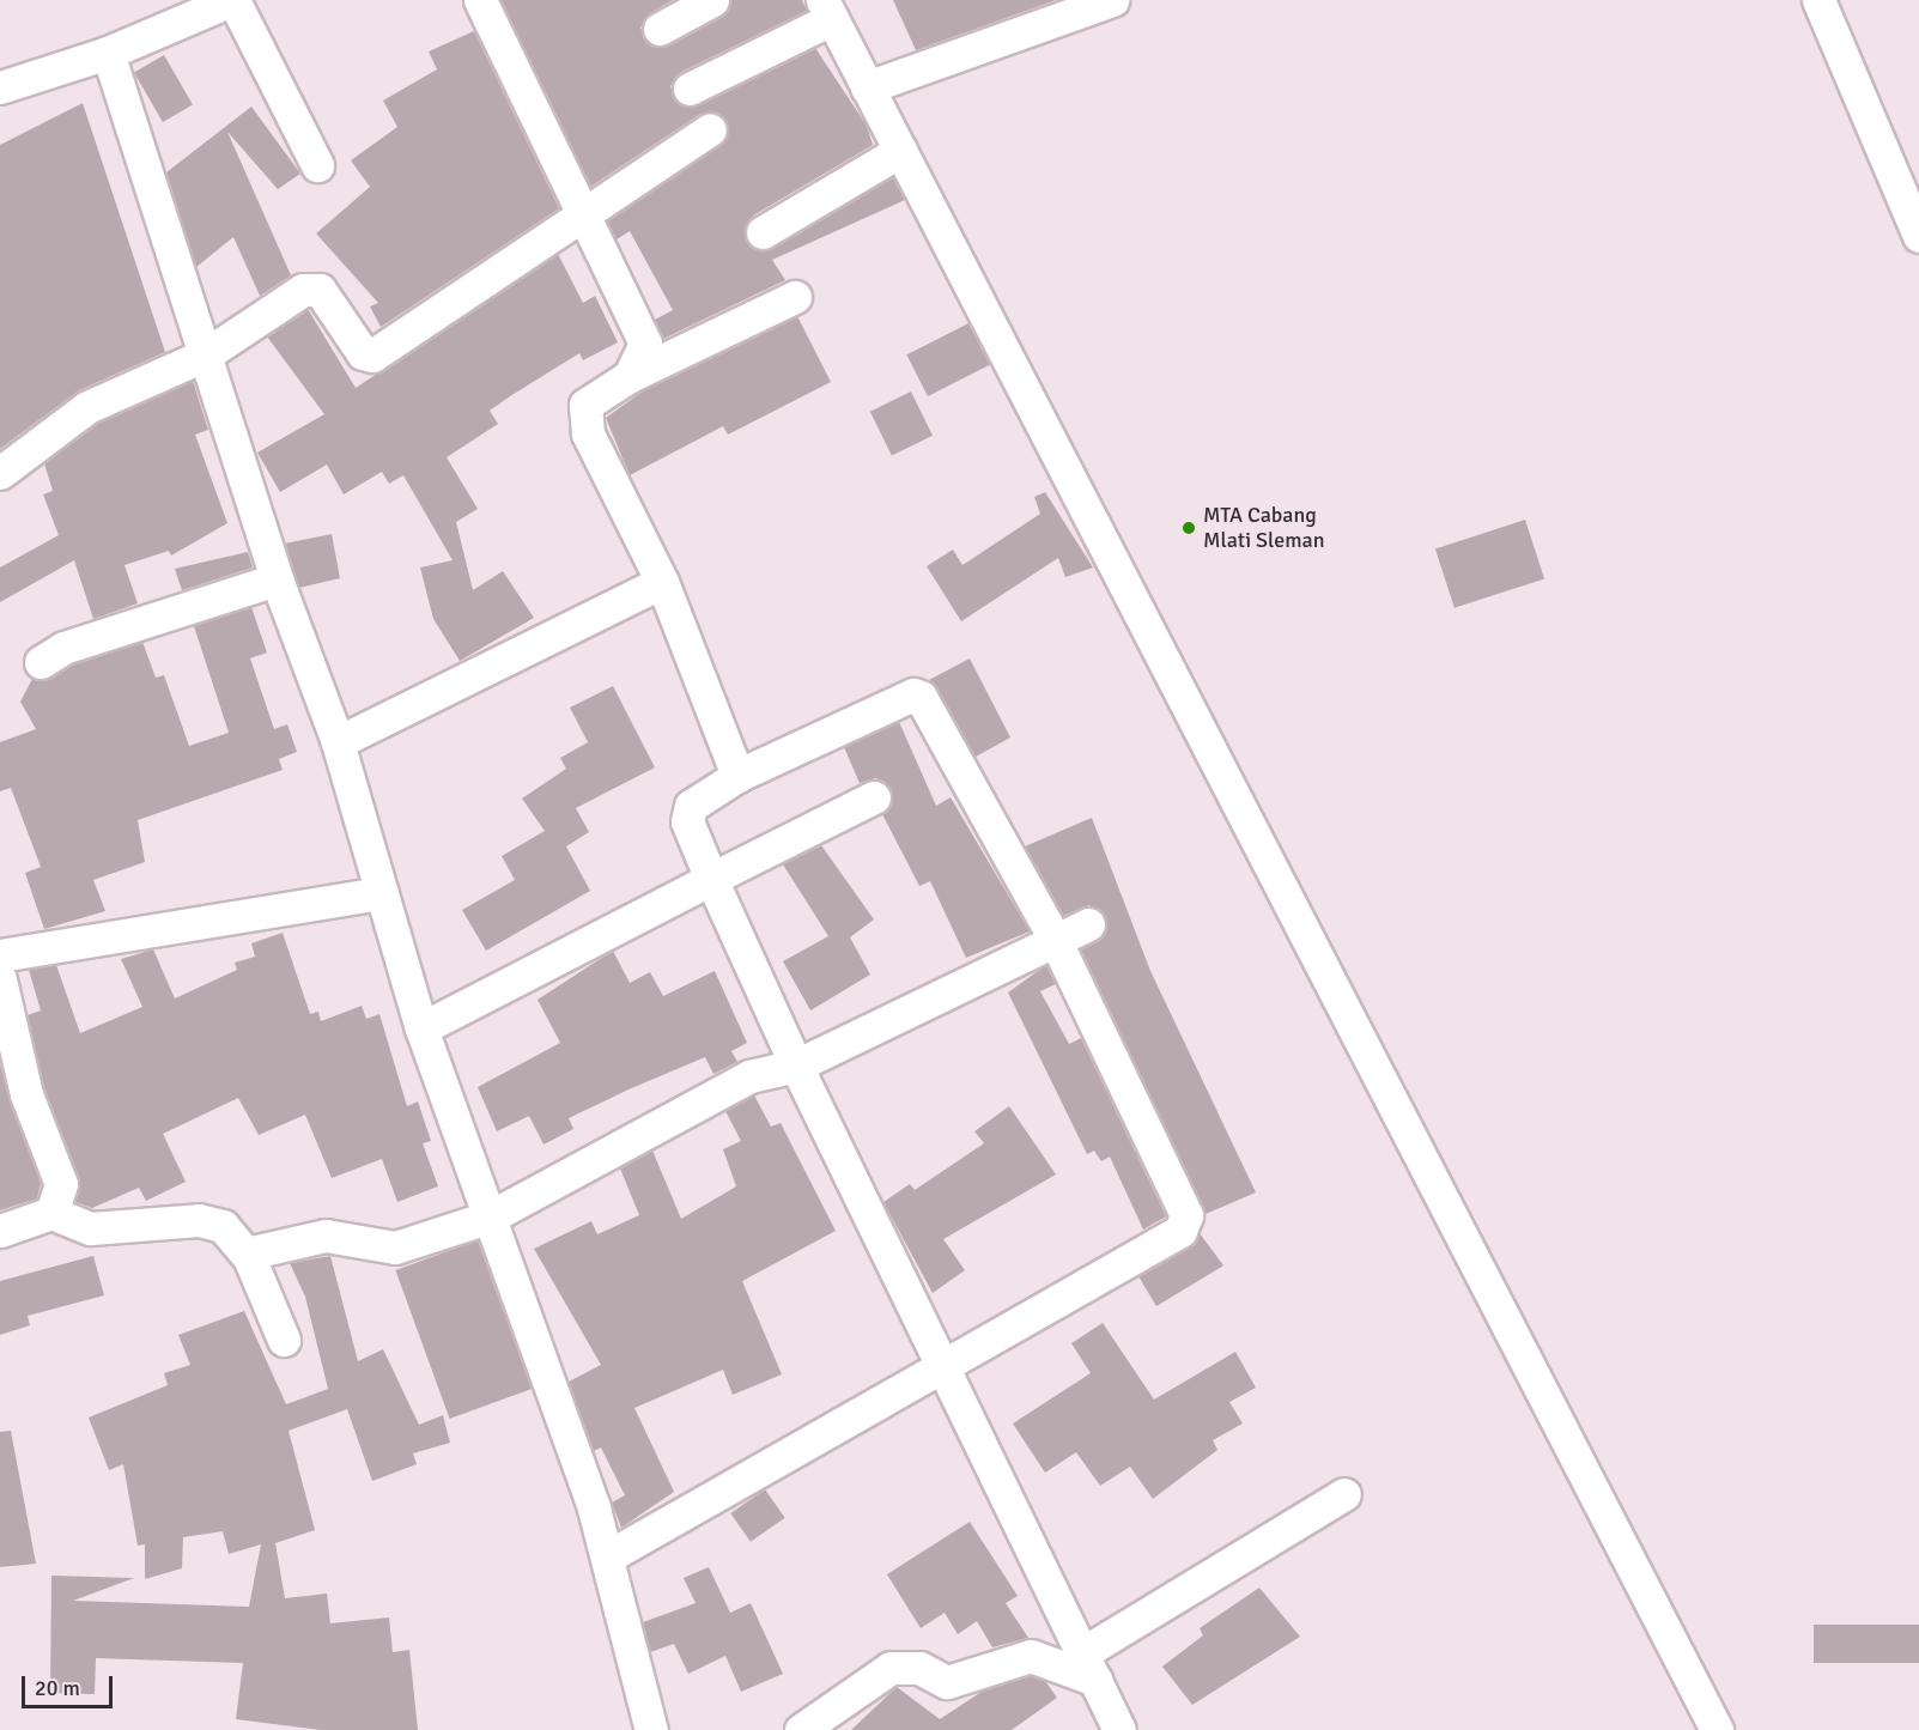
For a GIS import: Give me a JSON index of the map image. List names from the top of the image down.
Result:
{
  "places": ["MTA Cabang Mlati Sleman"],
  "scale_bar": "20 m"
}
